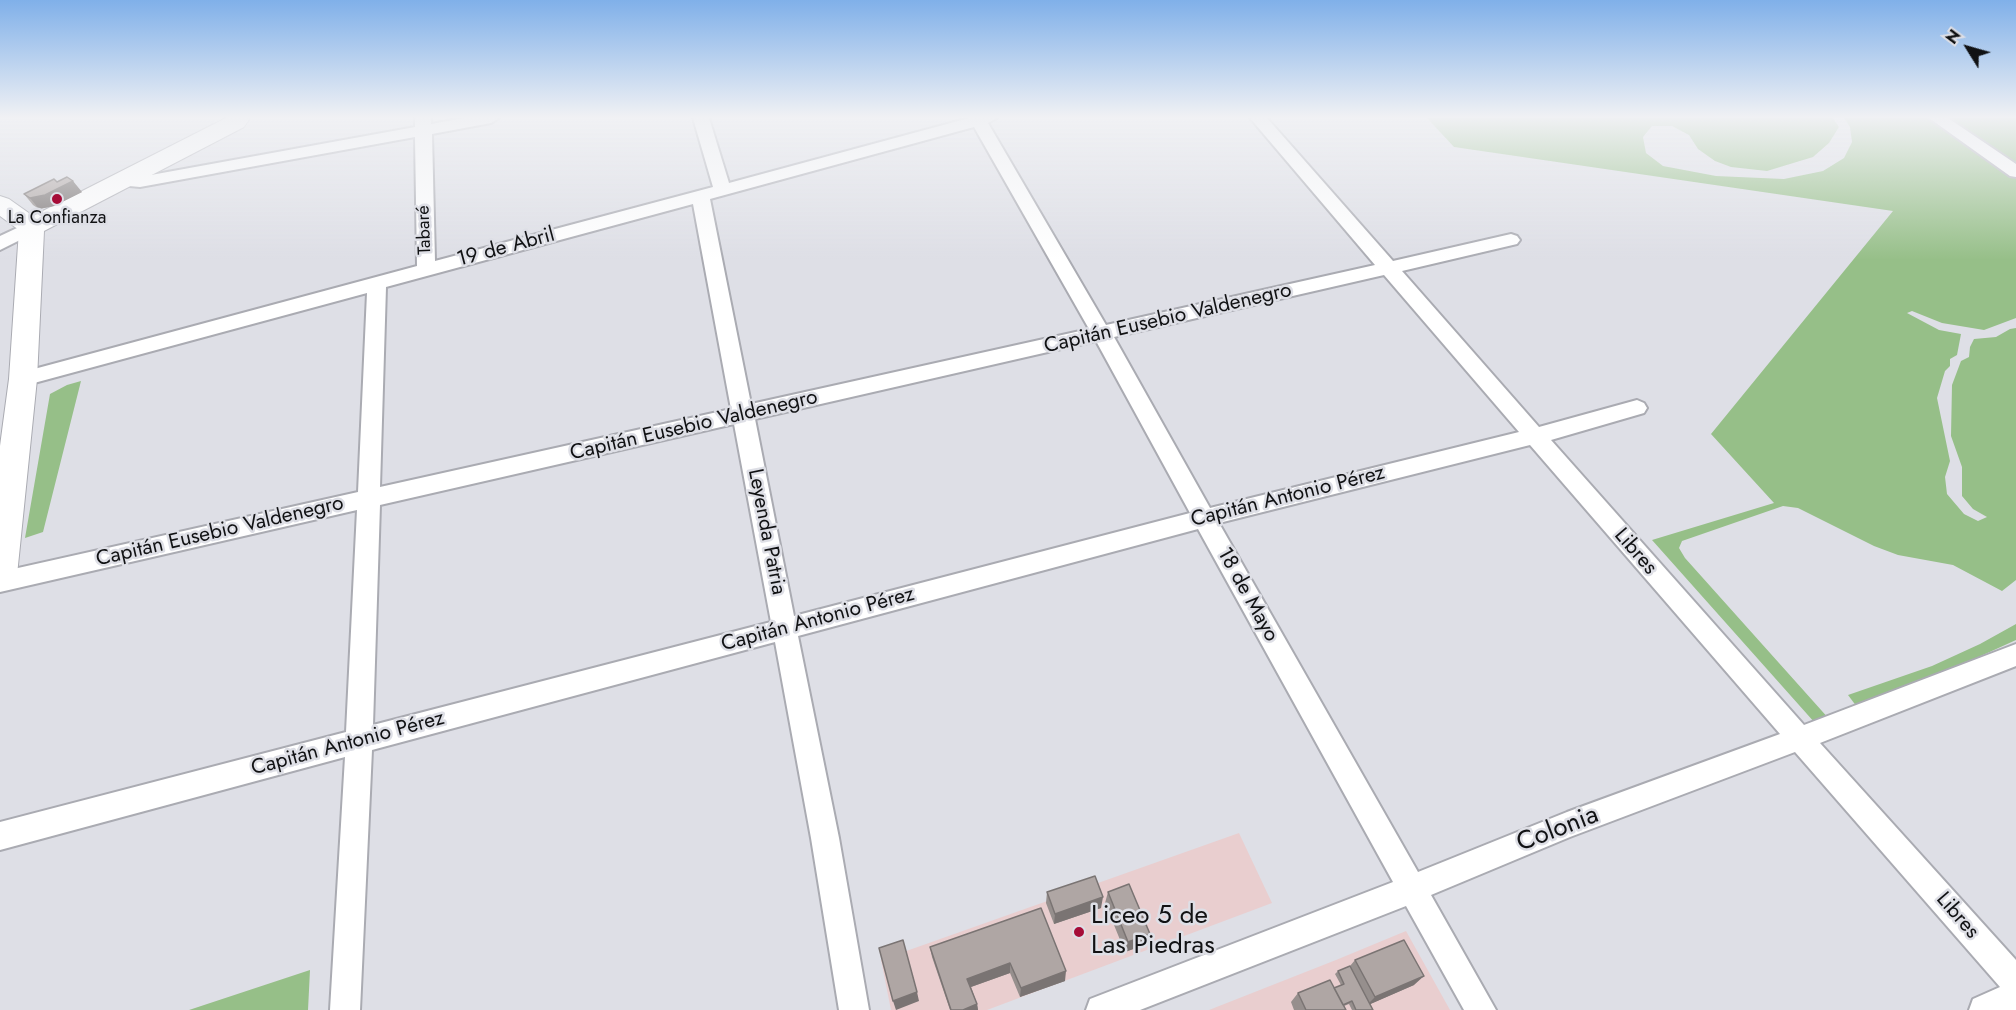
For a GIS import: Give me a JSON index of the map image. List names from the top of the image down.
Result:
{
  "streets": {
    "street": [
      "Tabaré",
      "19 de Abril",
      "Capitán Eusebio Valdenegro",
      "Capitán Antonio Pérez",
      "Leyenda Patria",
      "Libres",
      "18 de Mayo",
      "Colonia"
    ]
  },
  "crossings": [
    ["Tabaré", "19 de Abril"],
    ["19 de Abril", "Leyenda Patria"],
    ["Capitán Eusebio Valdenegro", "Leyenda Patria"],
    ["Capitán Eusebio Valdenegro", "Libres"],
    ["Capitán Eusebio Valdenegro", "18 de Mayo"],
    ["Capitán Antonio Pérez", "Leyenda Patria"],
    ["Capitán Antonio Pérez", "Libres"],
    ["Capitán Antonio Pérez", "18 de Mayo"],
    ["Libres", "Colonia"],
    ["18 de Mayo", "Colonia"]
  ],
  "places": ["La Confianza", "Liceo 5 de Las Piedras"],
  "north": "top left"
}
